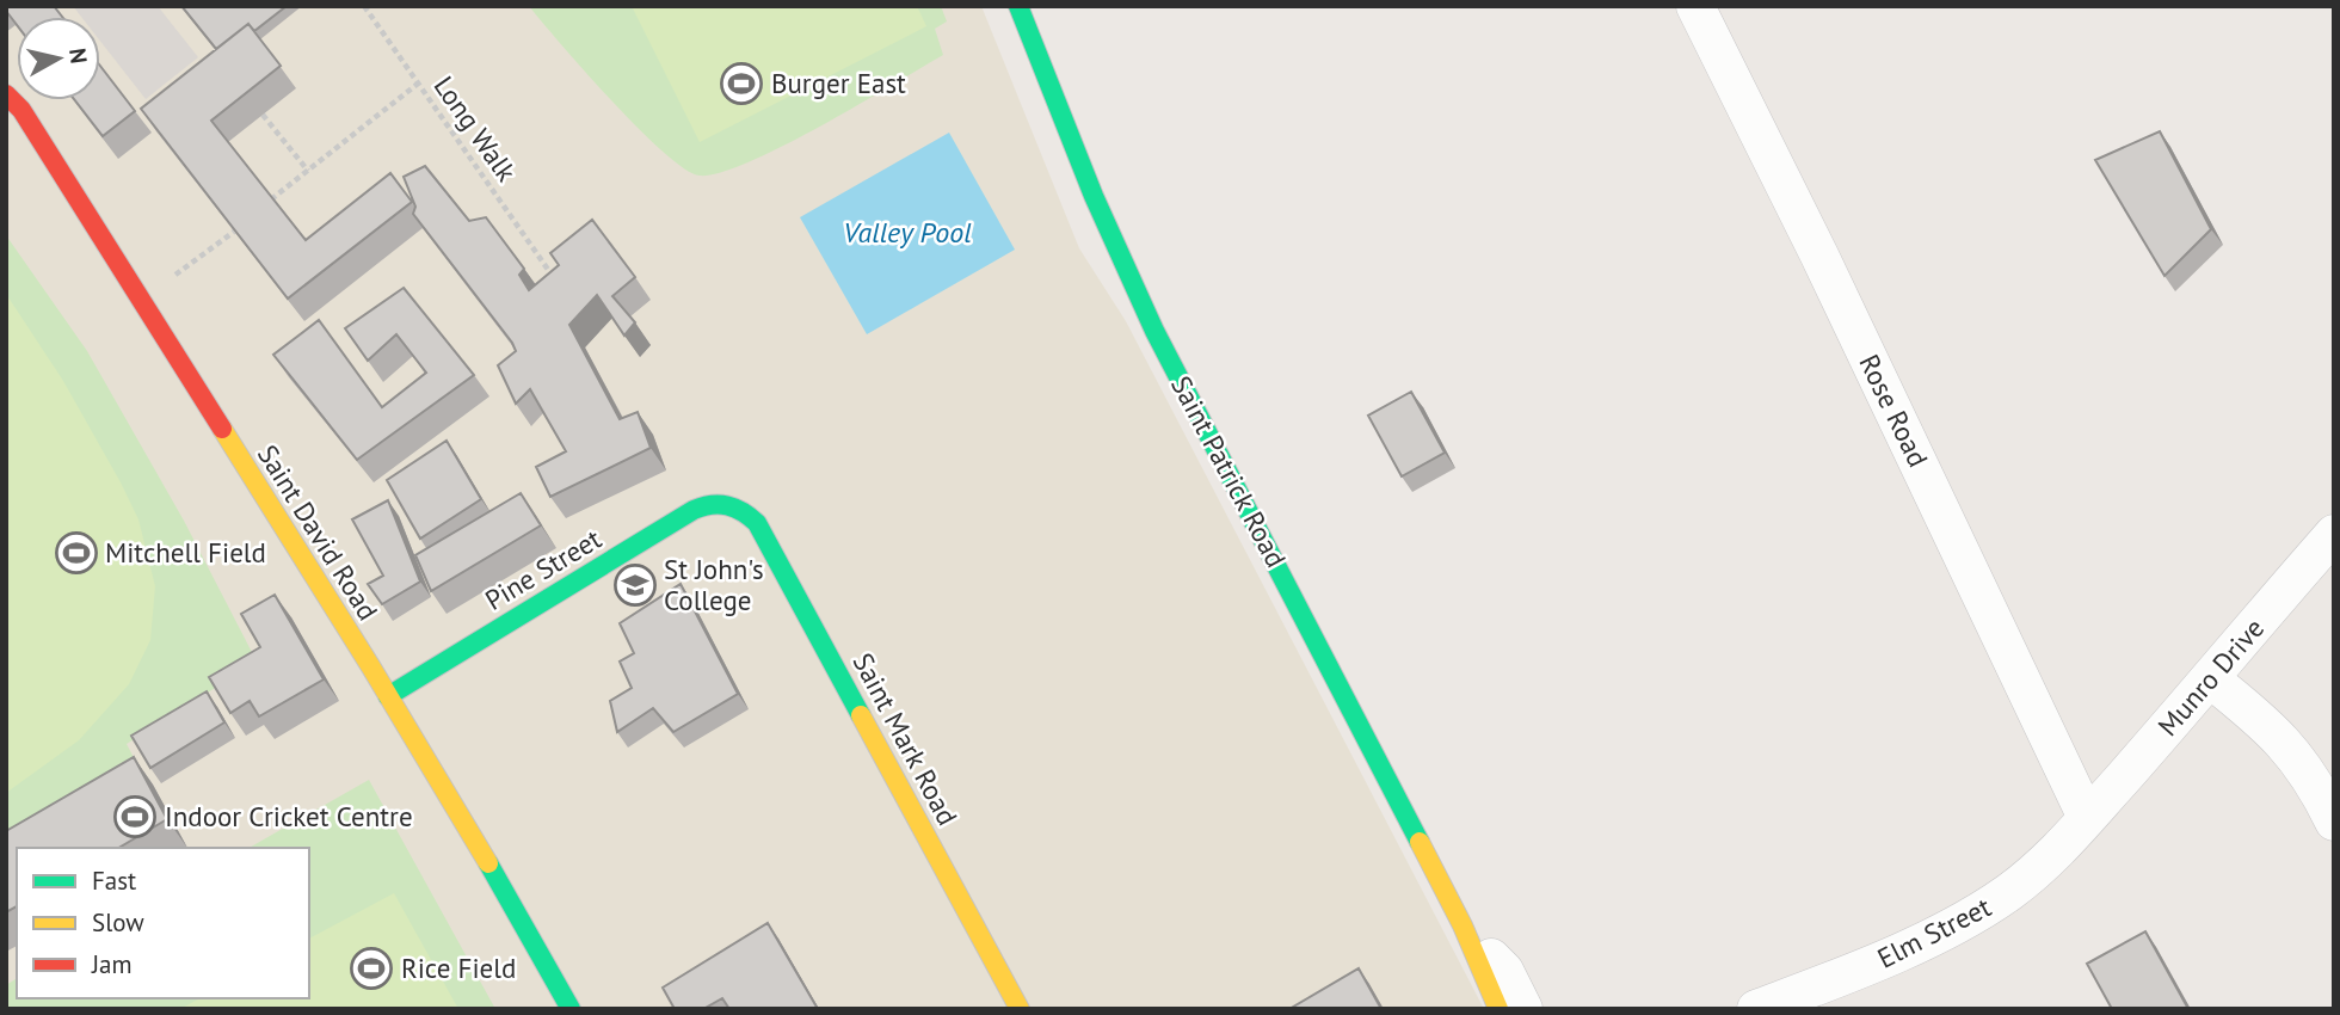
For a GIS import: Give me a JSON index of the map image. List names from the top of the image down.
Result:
{
  "streets": {
    "street": [
      "Rose Road",
      "Saint Patrick Road",
      "Saint David Road",
      "Pine Street",
      "Munro Drive",
      "Saint Mark Road",
      "Elm Street"
    ],
    "path": ["Long Walk"]
  },
  "crossings": [
    ["Rose Road", "Munro Drive"],
    ["Rose Road", "Elm Street"],
    ["Saint David Road", "Pine Street"],
    ["Pine Street", "Saint Mark Road"],
    ["Munro Drive", "Elm Street"]
  ],
  "water": ["Valley Pool"],
  "places": {
    "sports": [
      "Burger East",
      "Mitchell Field",
      "Indoor Cricket Centre",
      "Rice Field"
    ],
    "school or university": ["St John's College"]
  },
  "legend": ["Fast", "Slow", "Jam"],
  "north": "right"
}
